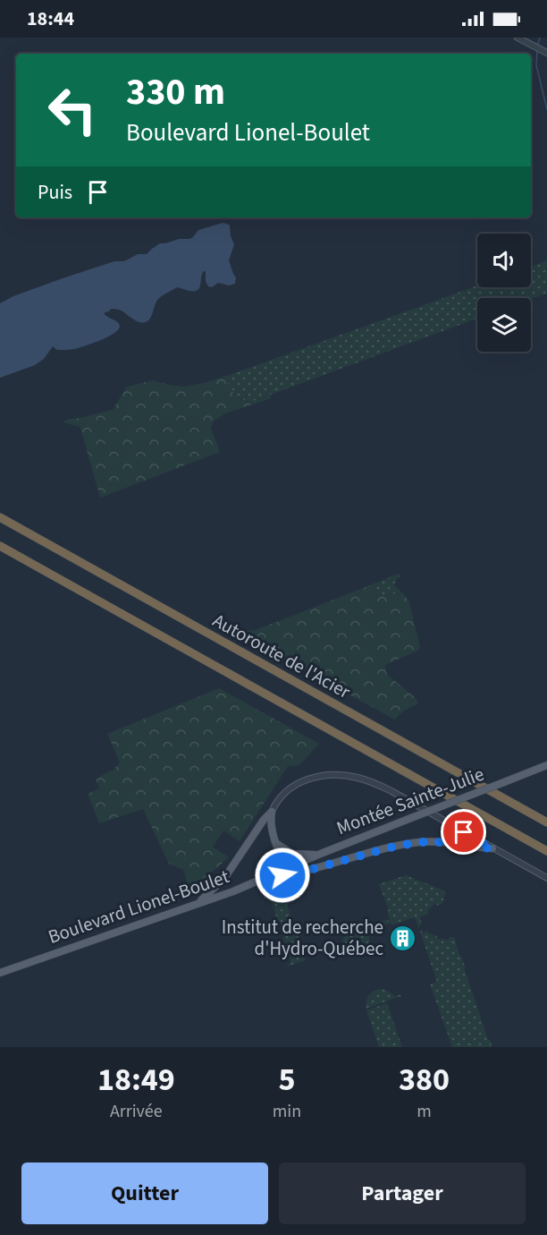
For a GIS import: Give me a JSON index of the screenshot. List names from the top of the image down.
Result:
{
  "streets": {
    "highway": ["Autoroute de l'Acier"],
    "main road": ["Montée Sainte-Julie", "Boulevard Lionel-Boulet"]
  },
  "crossings": [
    ["Montée Sainte-Julie", "Boulevard Lionel-Boulet"]
  ],
  "places": {
    "building": ["Institut de recherche d'Hydro-Québec"]
  },
  "page": {
    "status": "18:44",
    "turn": ["330 m", "Boulevard Lionel-Boulet"],
    "then": "Puis",
    "eta": [
      "18:49",
      "Arrivée",
      "5",
      "min",
      "380",
      "m"
    ],
    "buttons": ["Quitter", "Partager"]
  }
}
